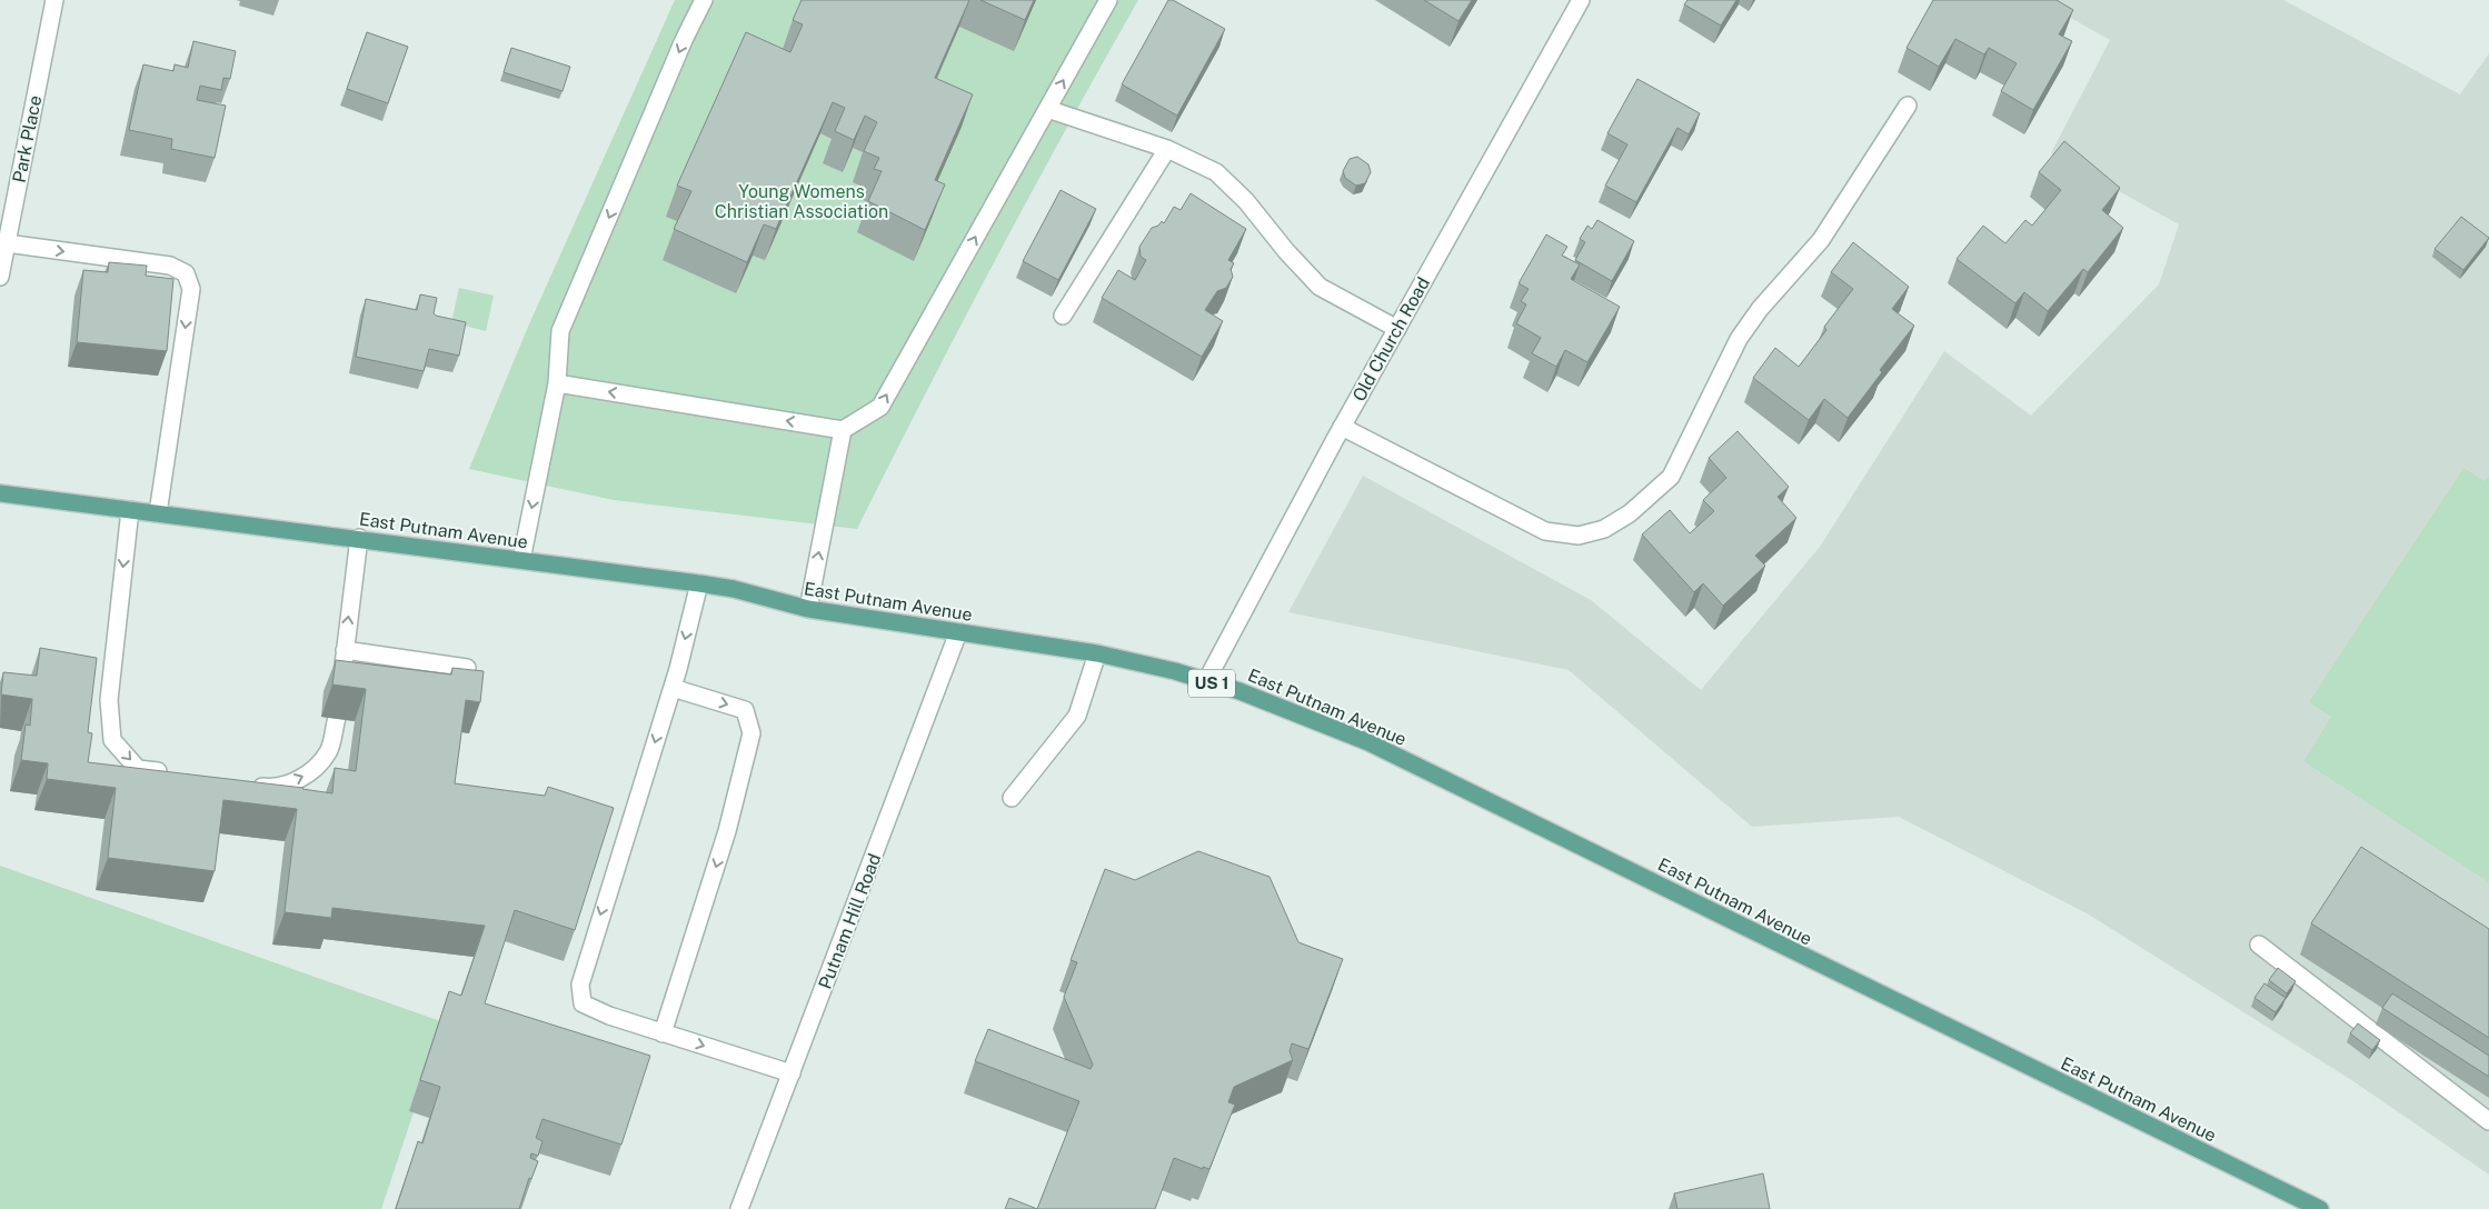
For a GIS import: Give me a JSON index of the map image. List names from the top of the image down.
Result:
{
  "streets": {
    "main road": ["East Putnam Avenue", "US 1"],
    "street": ["Park Place", "Old Church Road", "Putnam Hill Road"]
  },
  "crossings": [
    ["Old Church Road", "East Putnam Avenue"],
    ["East Putnam Avenue", "Putnam Hill Road"]
  ],
  "parks": ["Young Womens Christian Association"]
}
